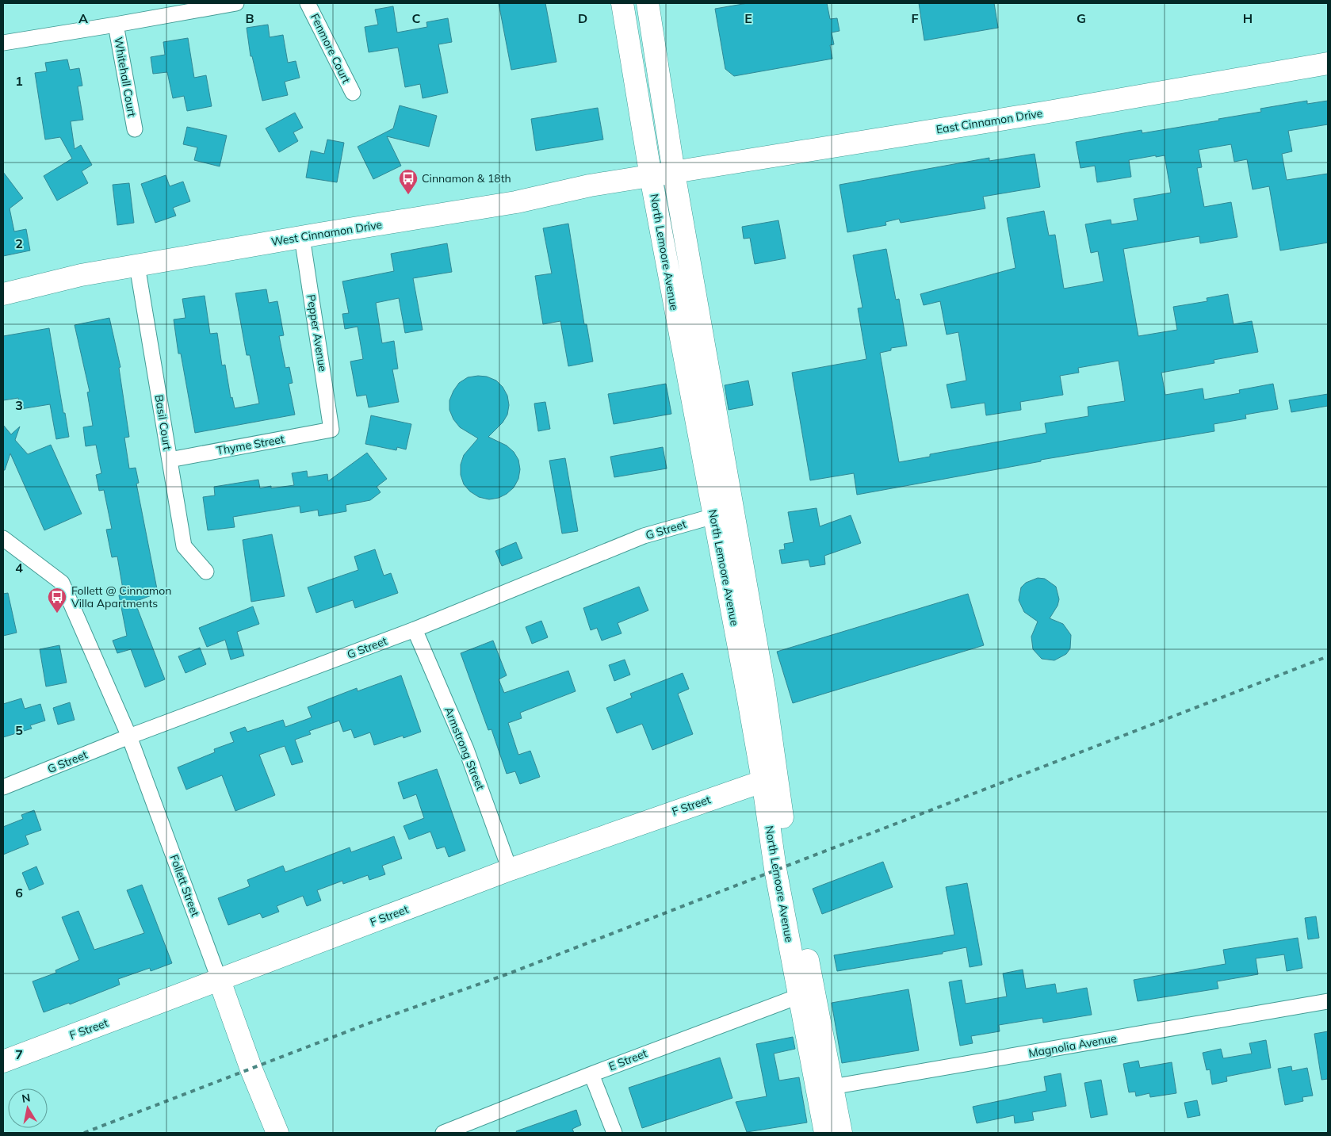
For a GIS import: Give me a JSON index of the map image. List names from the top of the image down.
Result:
{
  "streets": {
    "main road": [
      "East Cinnamon Drive",
      "West Cinnamon Drive",
      "North Lemoore Avenue",
      "F Street",
      "Follett Street"
    ],
    "street": [
      "Fenmore Court",
      "Whitehall Court",
      "Pepper Avenue",
      "Basil Court",
      "Thyme Street",
      "G Street",
      "Armstrong Street",
      "Magnolia Avenue",
      "E Street"
    ]
  },
  "crossings": [
    ["East Cinnamon Drive", "West Cinnamon Drive"],
    ["East Cinnamon Drive", "North Lemoore Avenue"],
    ["West Cinnamon Drive", "North Lemoore Avenue"],
    ["West Cinnamon Drive", "Pepper Avenue"],
    ["West Cinnamon Drive", "Basil Court"],
    ["North Lemoore Avenue", "G Street"],
    ["North Lemoore Avenue", "F Street"],
    ["North Lemoore Avenue", "Magnolia Avenue"],
    ["North Lemoore Avenue", "E Street"],
    ["Pepper Avenue", "Thyme Street"],
    ["Basil Court", "Thyme Street"],
    ["G Street", "Armstrong Street"],
    ["G Street", "Follett Street"],
    ["Armstrong Street", "F Street"],
    ["F Street", "Follett Street"]
  ],
  "places": {
    "bus stop": ["Cinnamon & 18th", "Follett @ Cinnamon Villa Apartments"]
  },
  "north": "top",
  "grid": {
    "columns": [
      "A",
      "B",
      "C",
      "D",
      "E",
      "F",
      "G",
      "H"
    ],
    "rows": [
      "1",
      "2",
      "3",
      "4",
      "5",
      "6",
      "7"
    ]
  }
}
